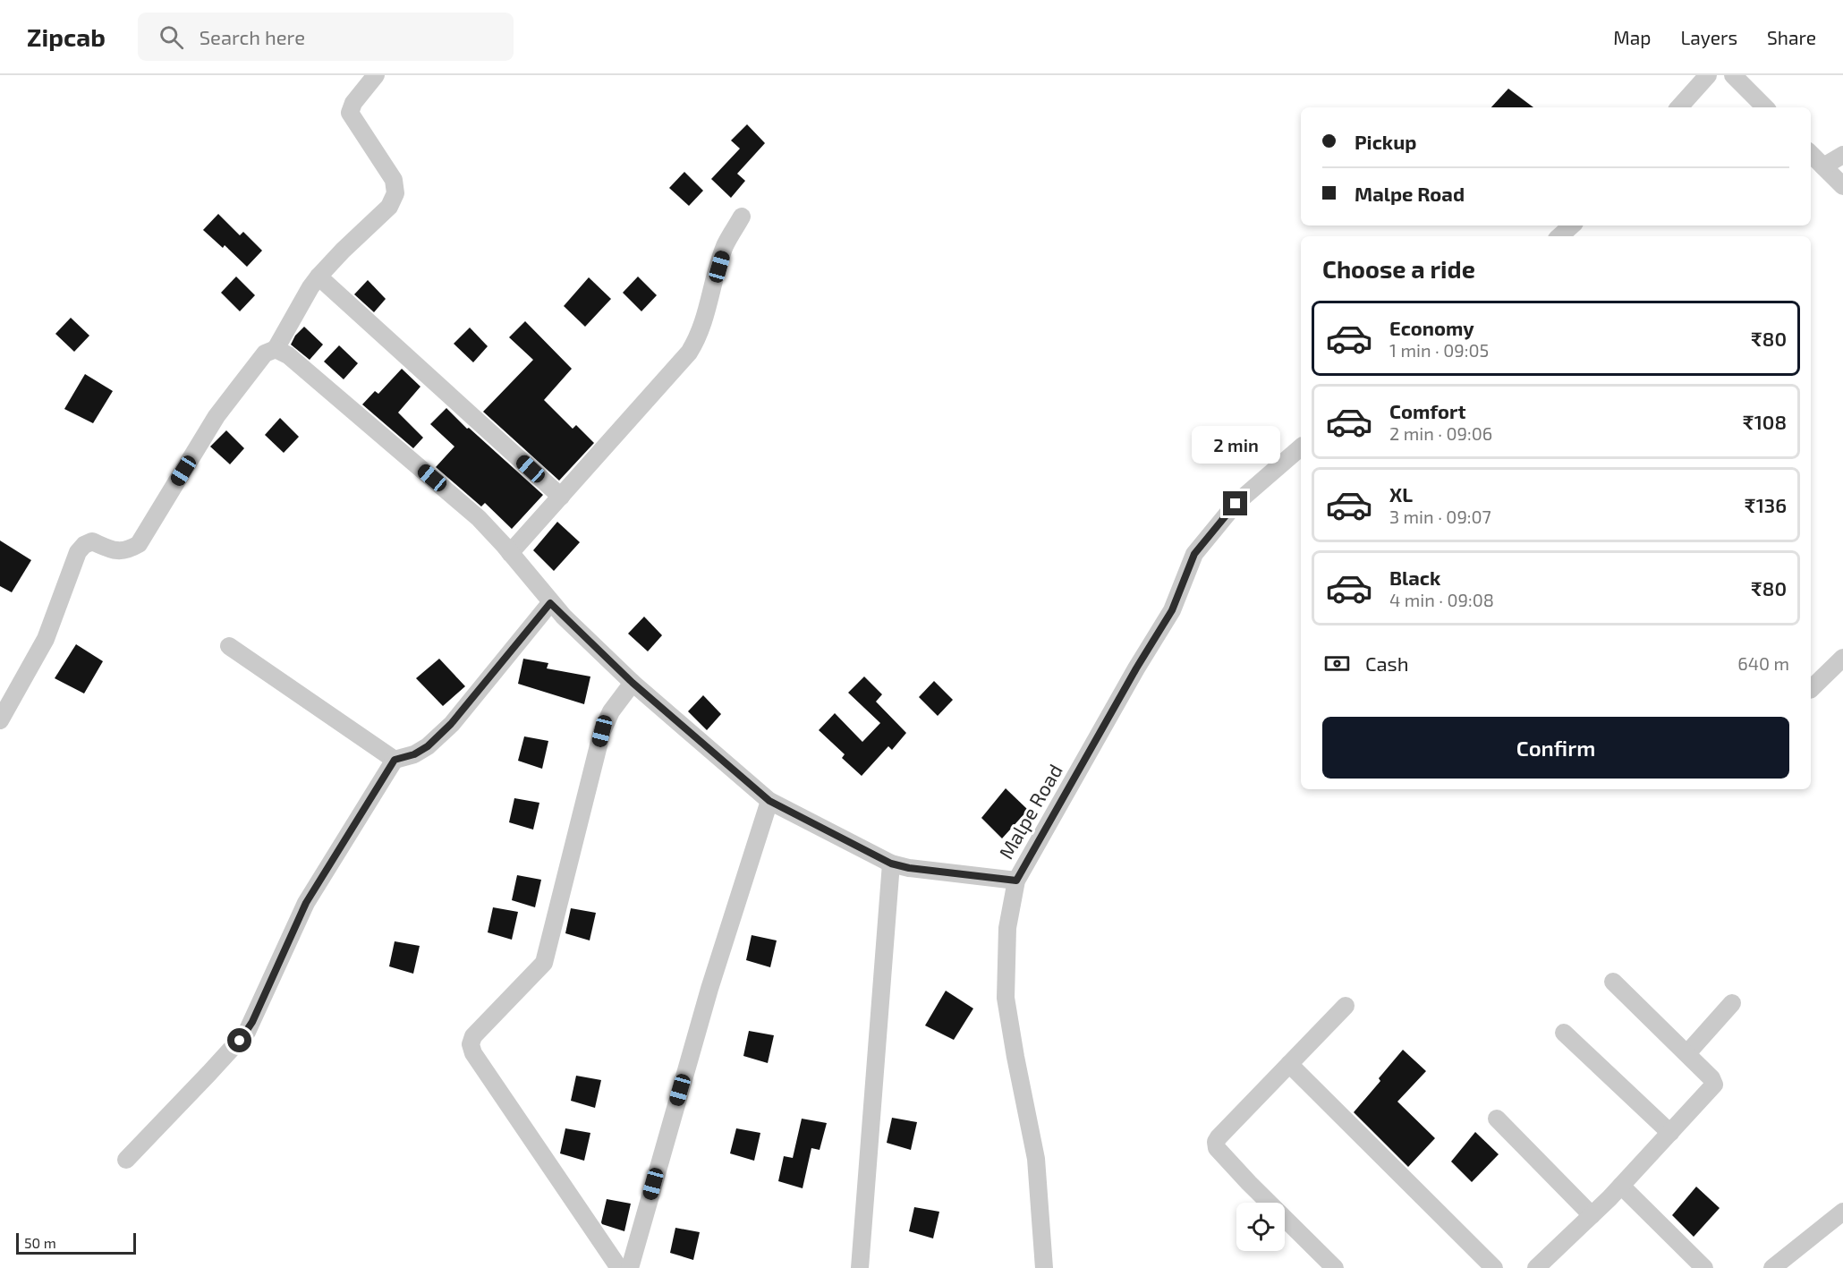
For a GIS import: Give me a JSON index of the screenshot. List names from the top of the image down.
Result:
{
  "streets": {
    "street": ["Malpe Road"]
  },
  "scale_bar": "50 m",
  "page": {
    "header": "Zipcab",
    "search": "Search here",
    "nav": ["Map", "Layers", "Share"],
    "banner": ["Pickup", "Malpe Road"],
    "heading": "Choose a ride",
    "list": [
      {
        "name": "Economy",
        "note": "1 min · 09:05",
        "value": "₹80"
      },
      {
        "name": "Comfort",
        "note": "2 min · 09:06",
        "value": "₹108"
      },
      {
        "name": "XL",
        "note": "3 min · 09:07",
        "value": "₹136"
      },
      {
        "name": "Black",
        "note": "4 min · 09:08",
        "value": "₹80"
      }
    ],
    "bubble": "2 min",
    "pay": ["Cash", "640 m"],
    "buttons": "Confirm",
    "scale": "50 m"
  }
}
